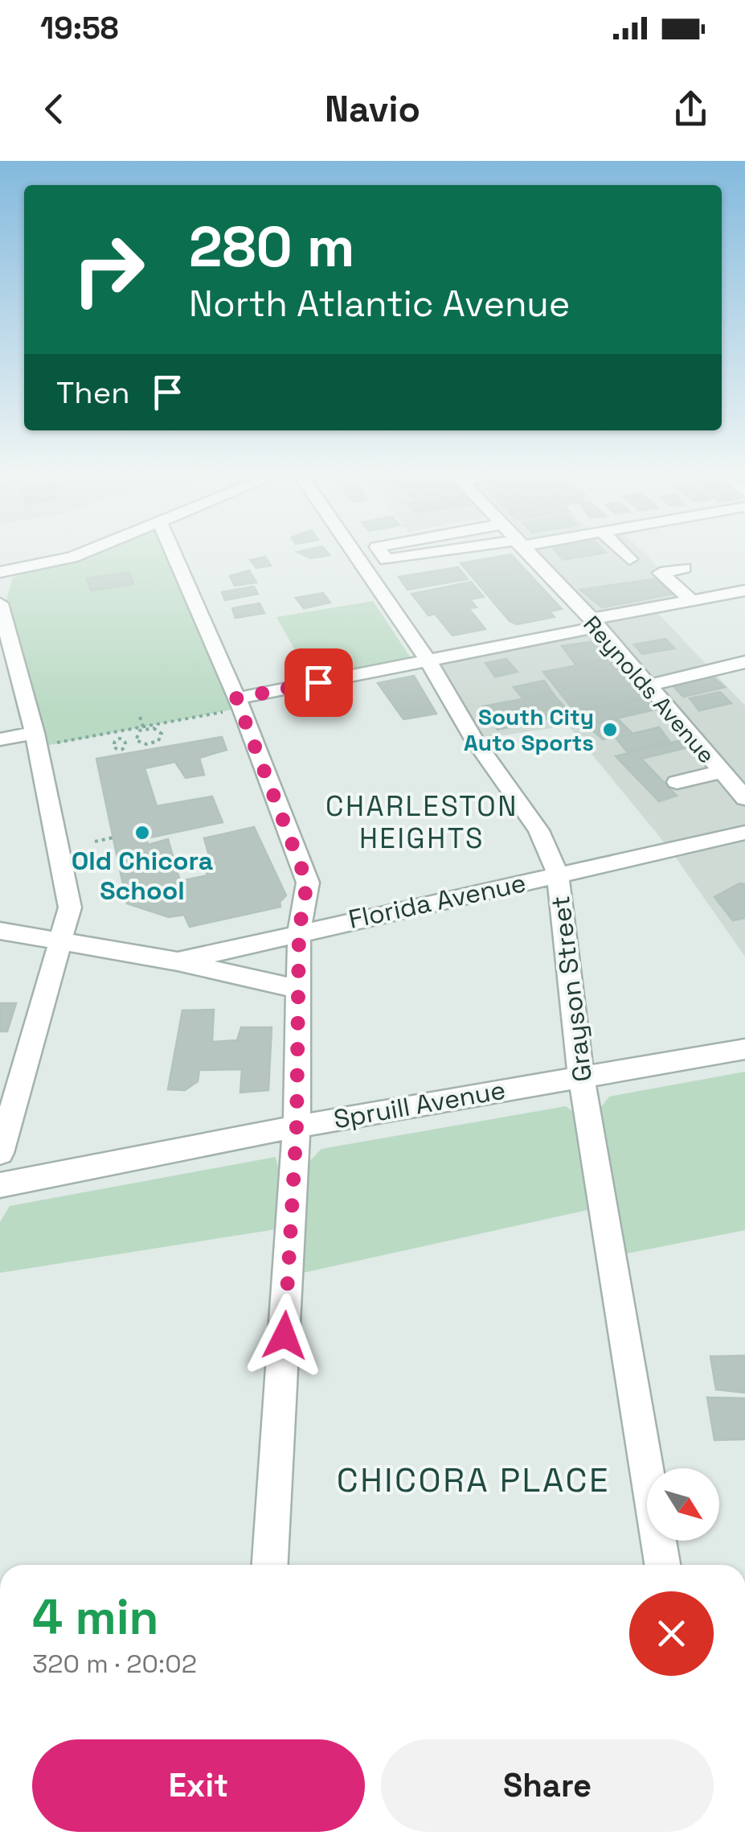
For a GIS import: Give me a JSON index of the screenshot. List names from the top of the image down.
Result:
{
  "streets": {
    "street": [
      "Reynolds Avenue",
      "Florida Avenue",
      "Grayson Street",
      "Spruill Avenue"
    ]
  },
  "crossings": [
    ["Florida Avenue", "Grayson Street"],
    ["Grayson Street", "Spruill Avenue"]
  ],
  "districts": ["CHARLESTON HEIGHTS", "CHICORA PLACE"],
  "places": ["South City Auto Sports", "Old Chicora School"],
  "north": "bottom right",
  "page": {
    "status": "19:58",
    "header": "Navio",
    "turn": ["280 m", "North Atlantic Avenue"],
    "then": "Then",
    "heading": ["4 min", "320 m · 20:02"],
    "buttons": ["Exit", "Share"]
  }
}
